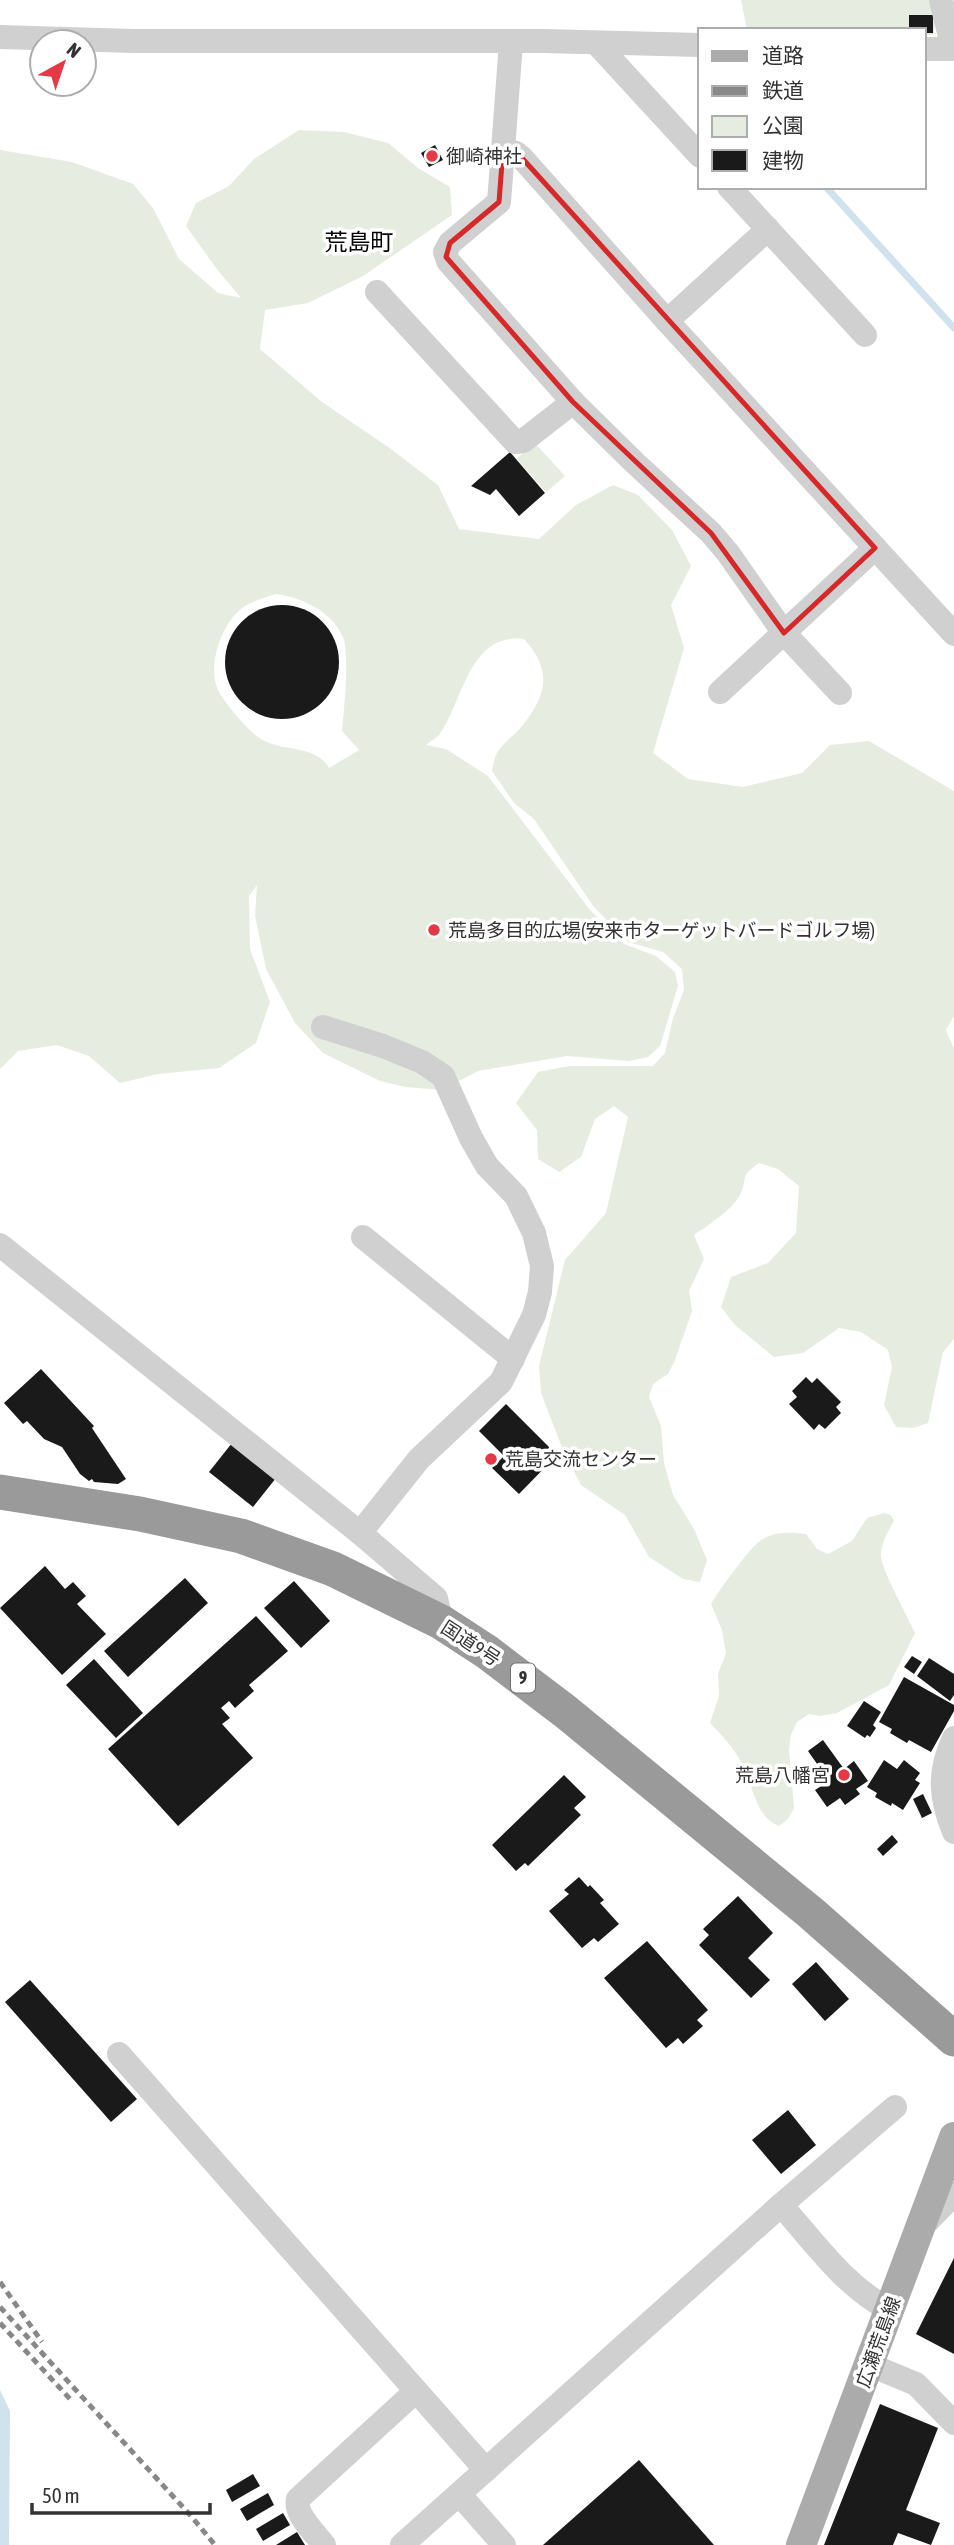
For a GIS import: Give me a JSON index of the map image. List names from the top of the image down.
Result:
{
  "streets": {
    "highway": ["国道9号", "9"],
    "main road": ["広瀬荒島線"]
  },
  "districts": ["荒島町"],
  "places": [
    "御崎神社",
    "荒島多目的広場(安来市ターゲットバードゴルフ場)",
    "荒島交流センター",
    "荒島八幡宮"
  ],
  "legend": [
    "道路",
    "鉄道",
    "公園",
    "建物"
  ],
  "scale_bar": "50 m",
  "north": "top right"
}
